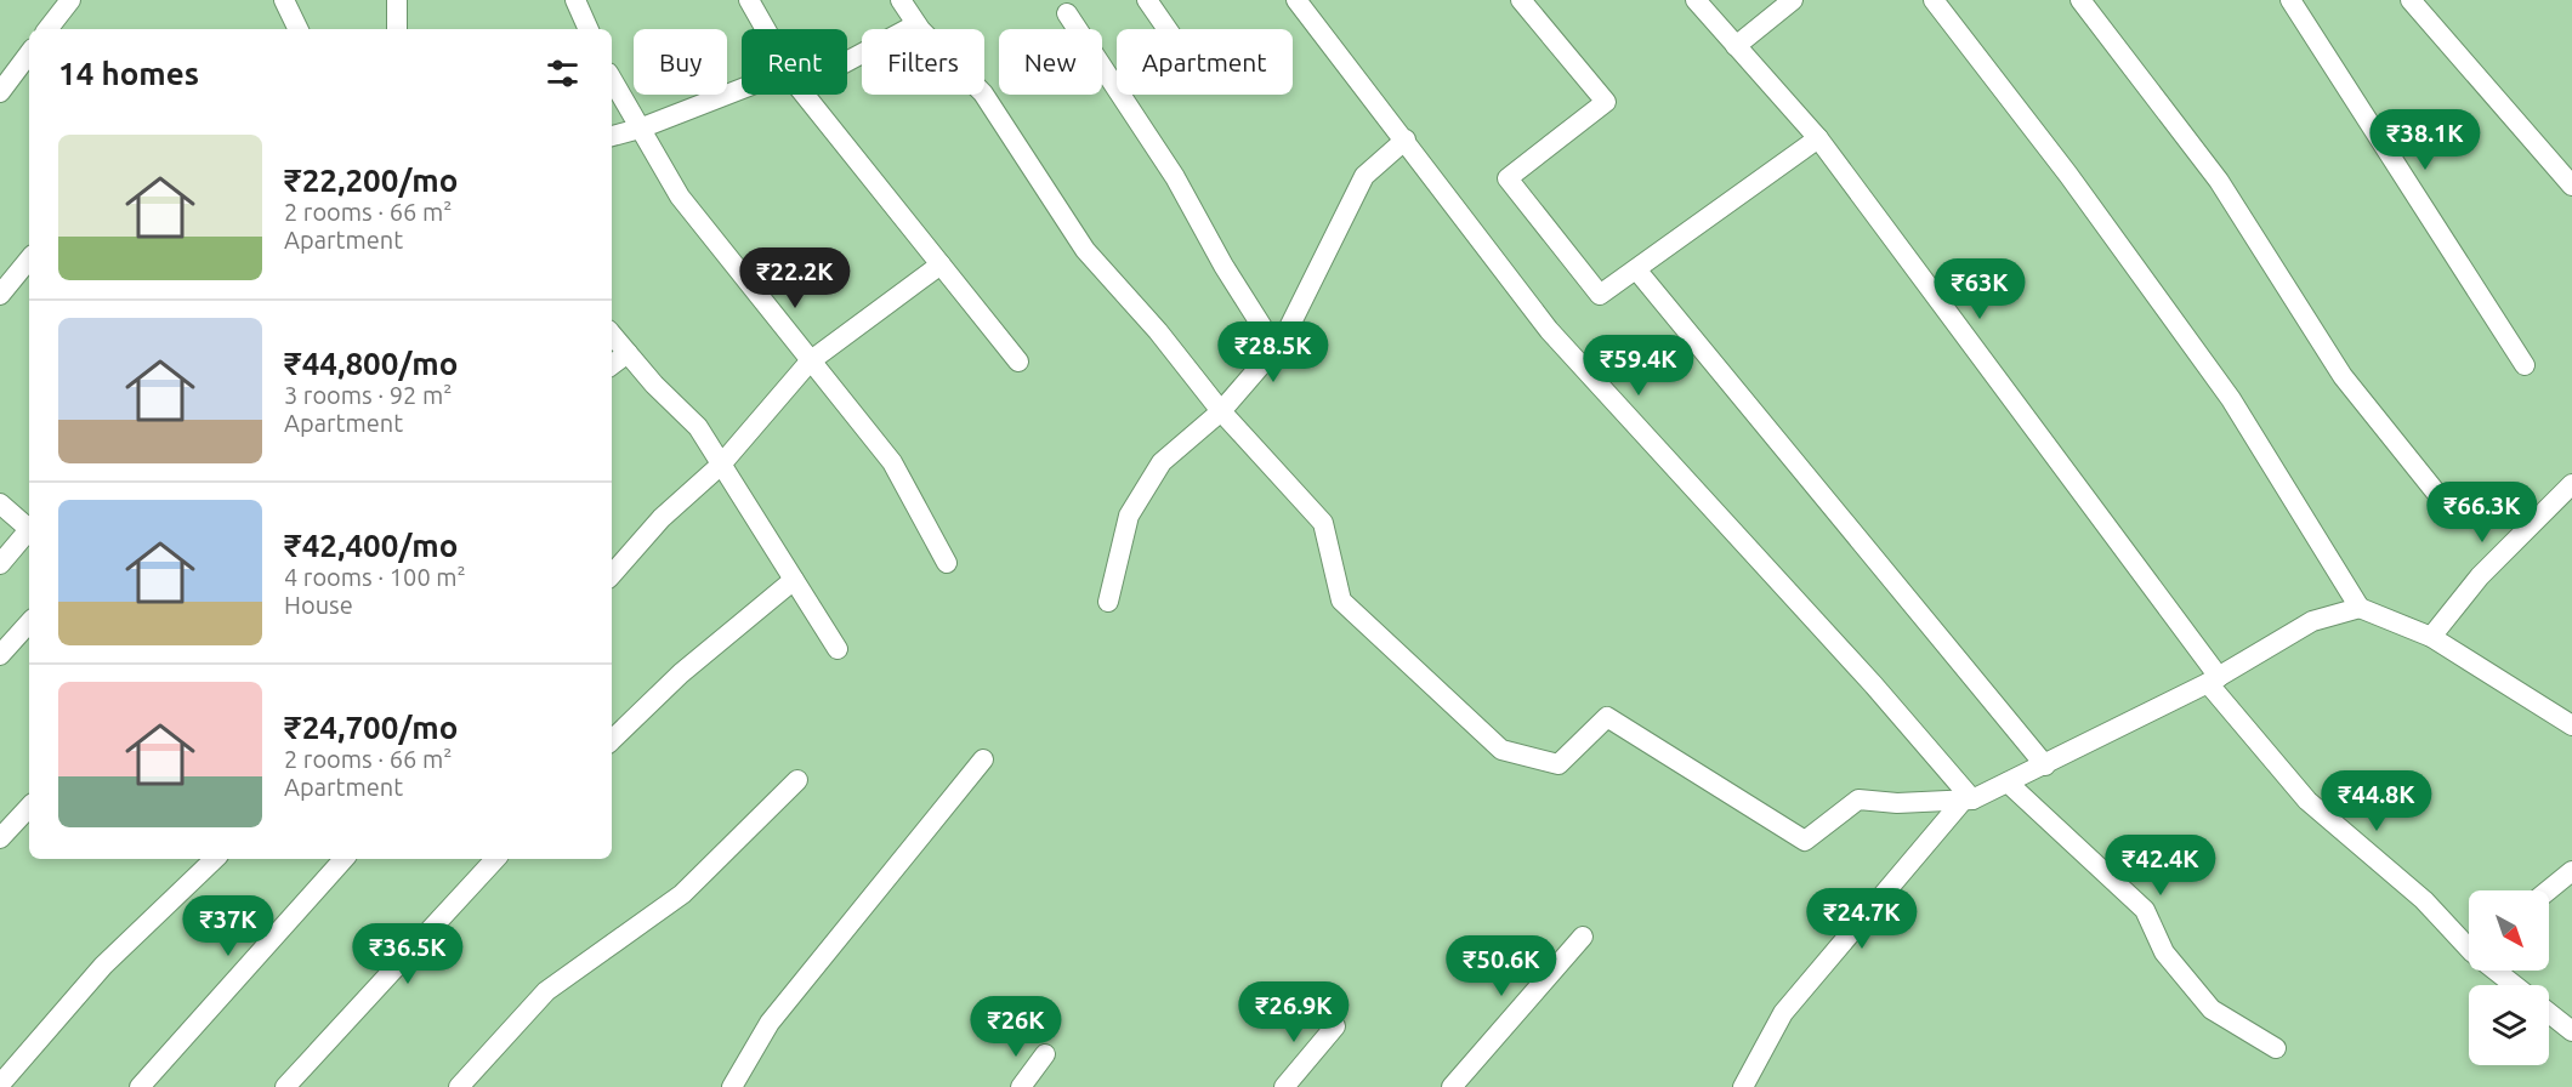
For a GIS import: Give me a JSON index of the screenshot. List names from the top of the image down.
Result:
{
  "north": "bottom right",
  "page": {
    "chip": [
      "Buy",
      "Rent",
      "Filters",
      "New",
      "Apartment"
    ],
    "heading": "14 homes",
    "price": [
      "₹38.1K",
      "₹22.2K",
      "₹63K",
      "₹28.5K",
      "₹59.4K",
      "₹66.3K",
      "₹44.8K",
      "₹42.4K",
      "₹24.7K",
      "₹37K",
      "₹36.5K",
      "₹50.6K",
      "₹26.9K",
      "₹26K"
    ],
    "list": [
      {
        "name": "₹22,200/mo",
        "note": "2 rooms · 66 m² · Apartment"
      },
      {
        "name": "₹44,800/mo",
        "note": "3 rooms · 92 m² · Apartment"
      },
      {
        "name": "₹42,400/mo",
        "note": "4 rooms · 100 m² · House"
      },
      {
        "name": "₹24,700/mo",
        "note": "2 rooms · 66 m² · Apartment"
      }
    ]
  }
}
